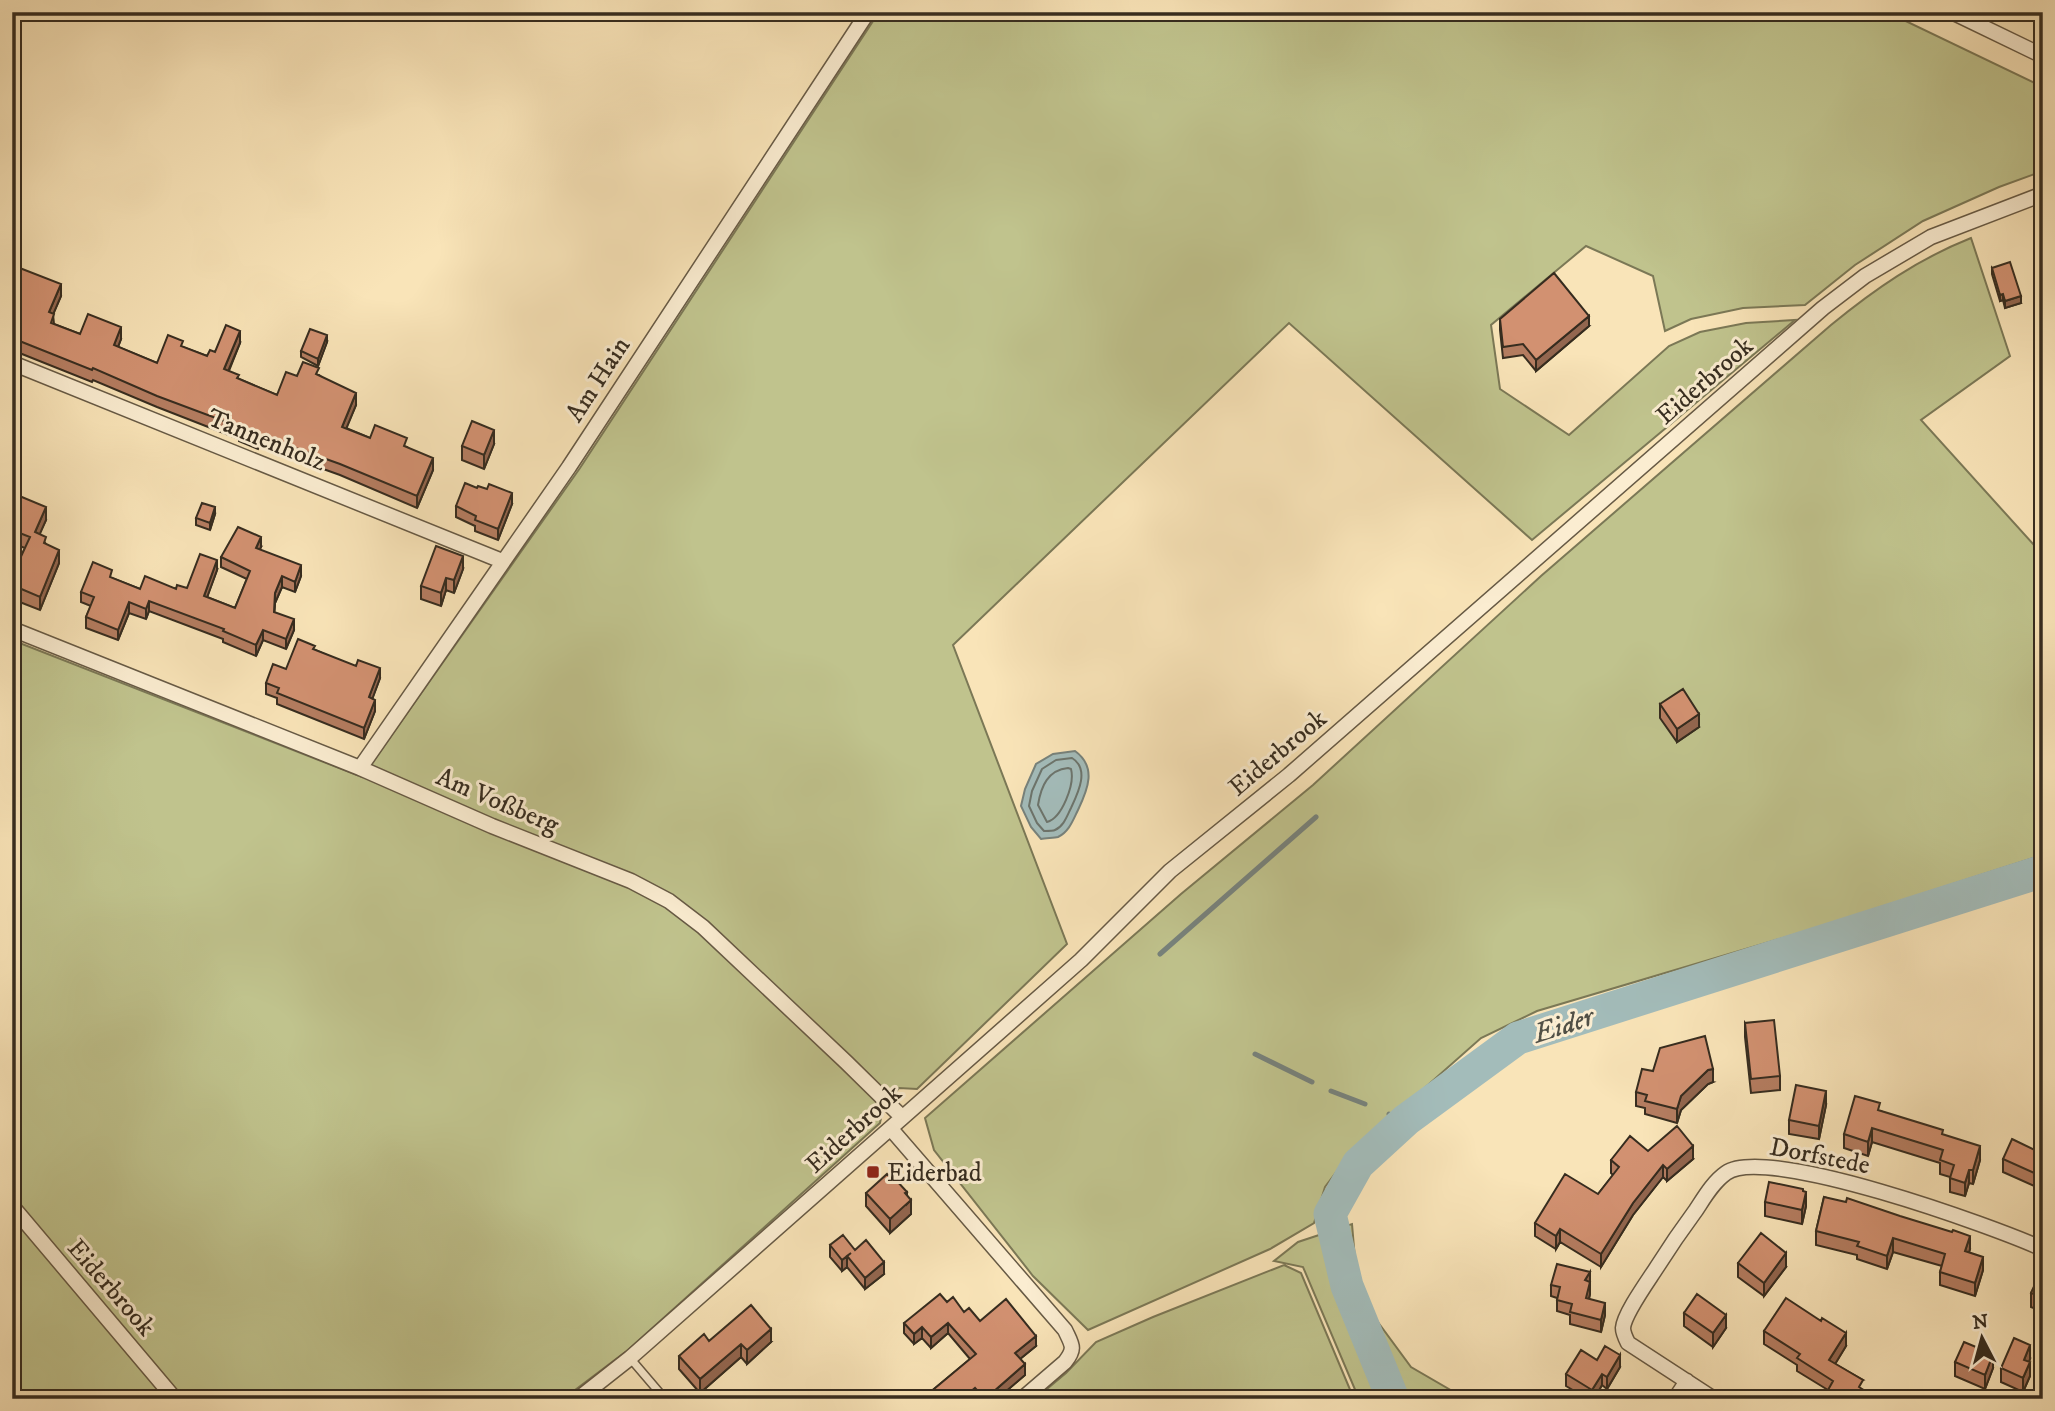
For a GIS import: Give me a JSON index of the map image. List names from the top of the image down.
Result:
{
  "streets": {
    "street": [
      "Am Hain",
      "Eiderbrook",
      "Tannenholz",
      "Am Voßberg",
      "Dorfstede"
    ]
  },
  "crossings": [
    ["Am Hain", "Tannenholz"],
    ["Am Hain", "Am Voßberg"],
    ["Eiderbrook", "Am Voßberg"]
  ],
  "water": ["Eider"],
  "places": {
    "transit": ["Eiderbad"]
  },
  "north": "top"
}
